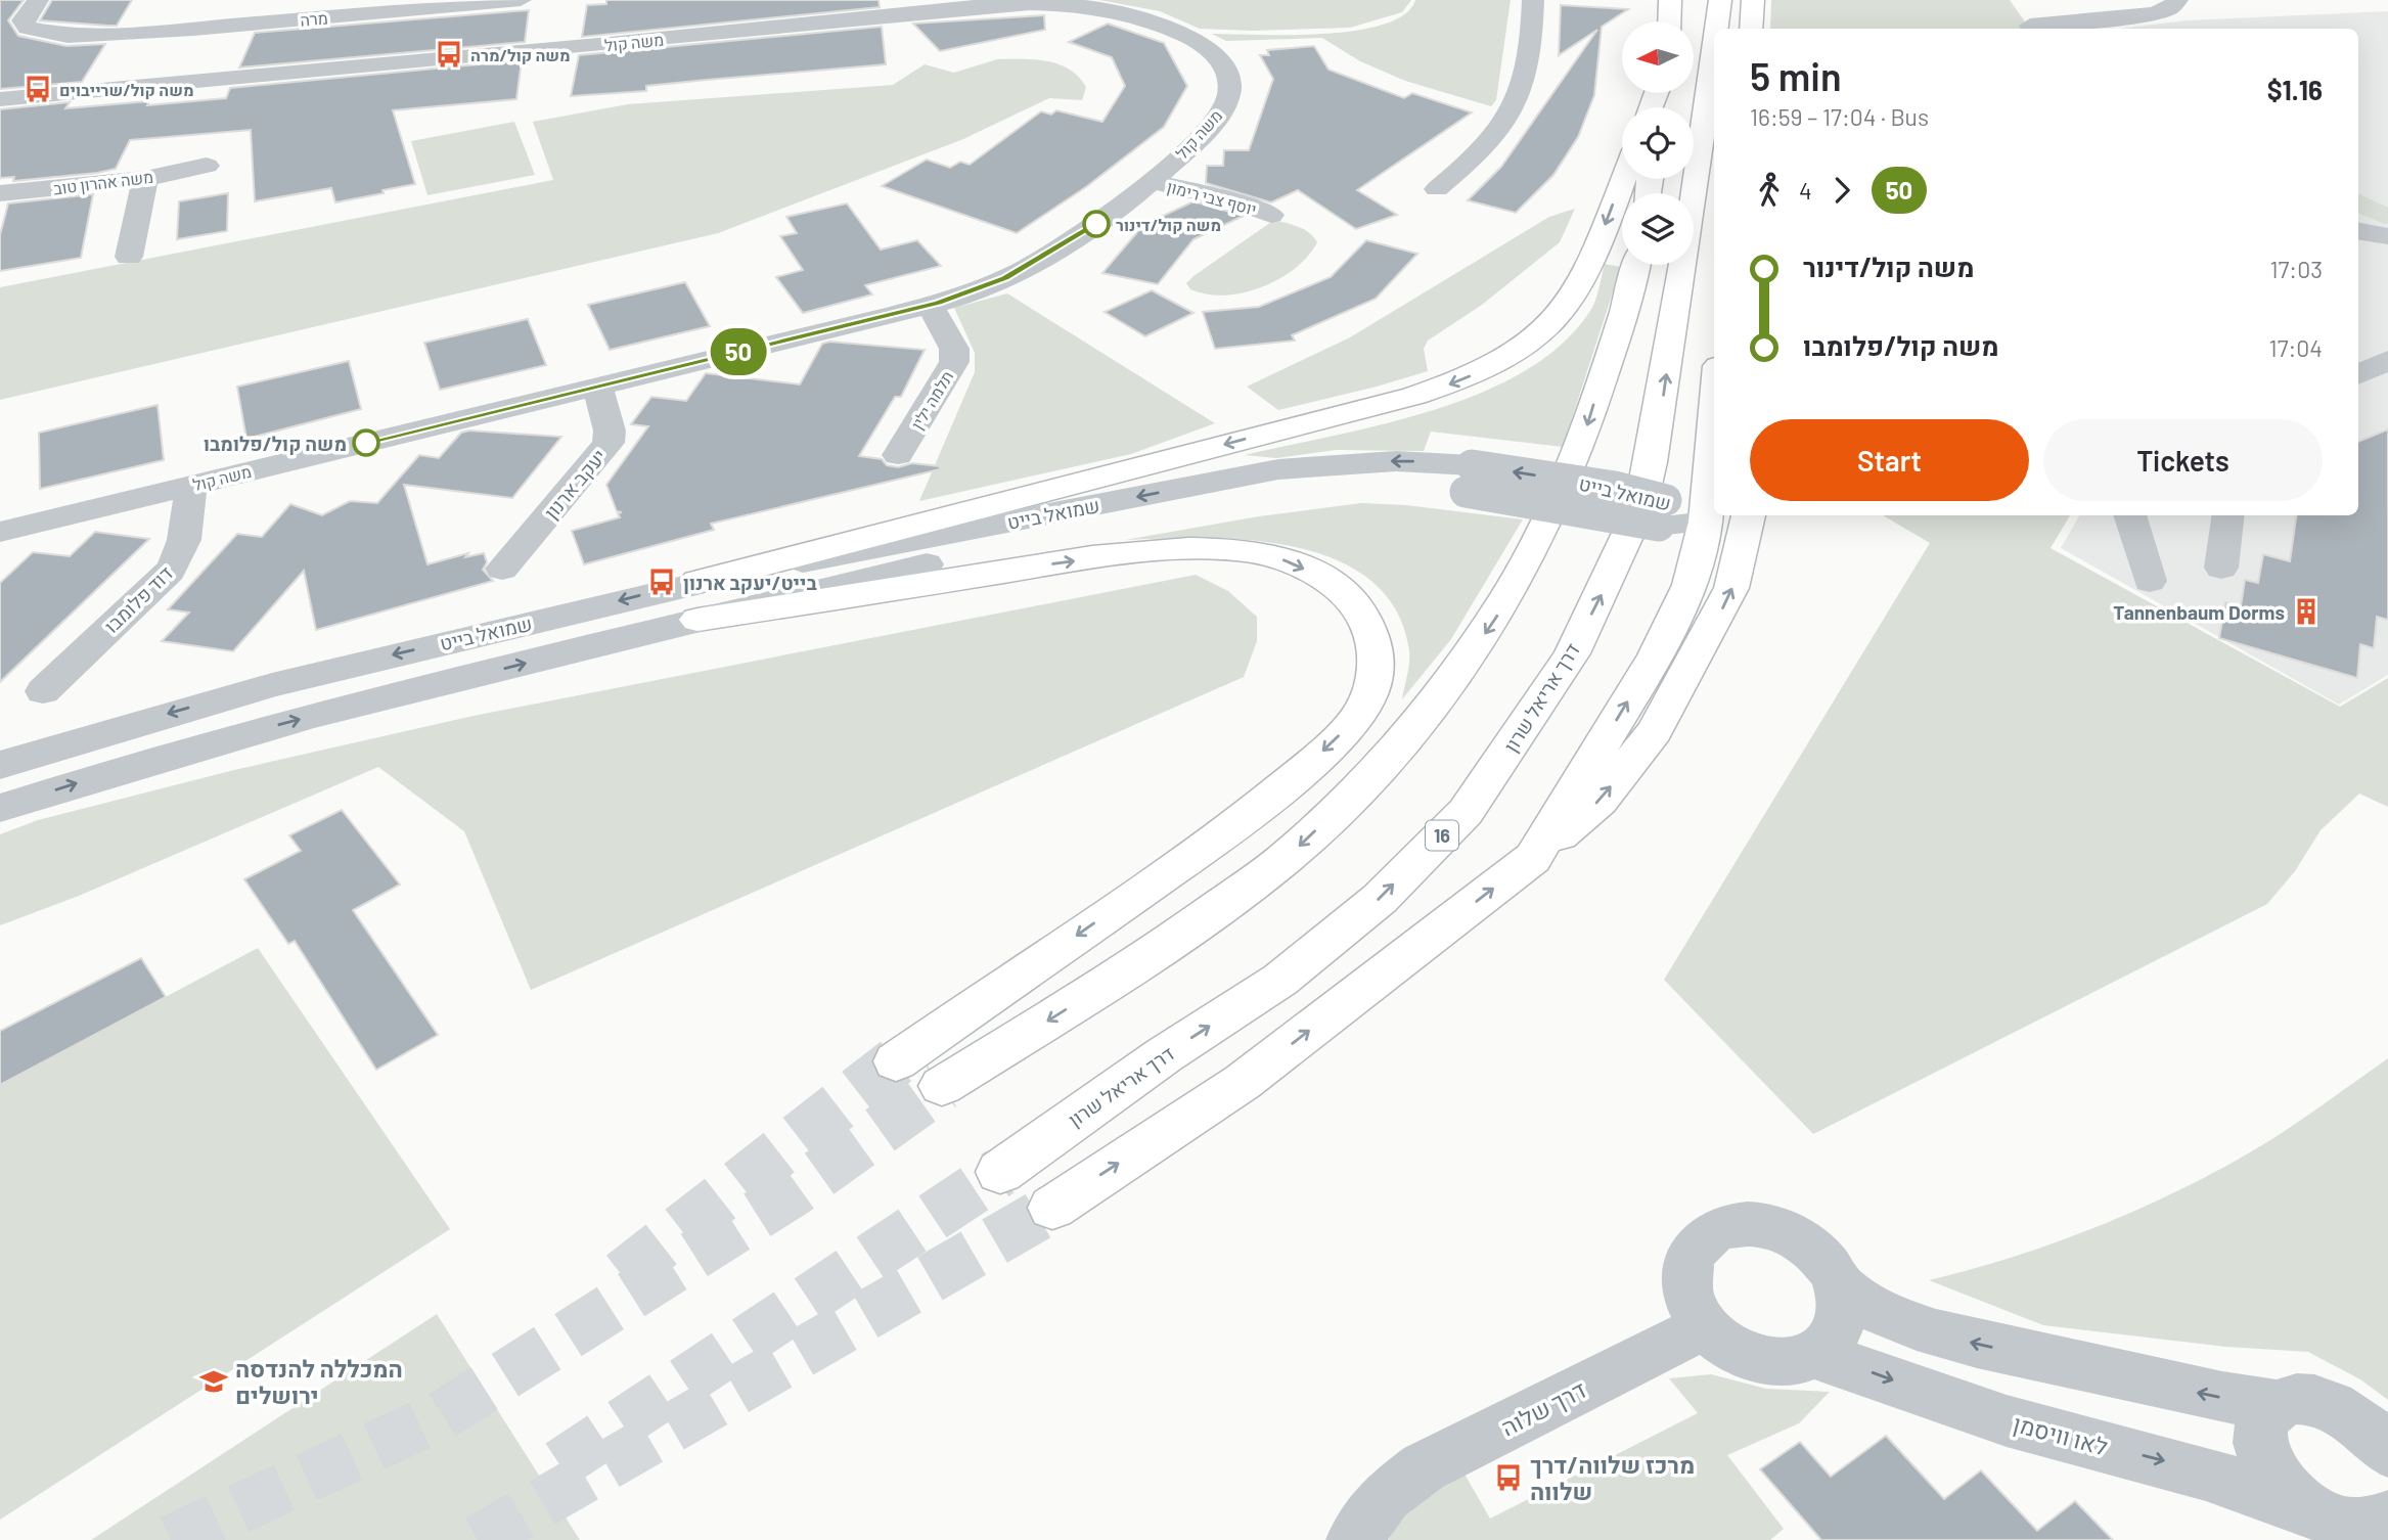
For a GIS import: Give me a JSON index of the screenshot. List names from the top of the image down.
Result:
{
  "streets": {
    "highway": ["דרך אריאל שרון", "16"],
    "street": [
      "מרה",
      "משה קול",
      "משה אהרון טוב",
      "יוסף צבי רימון",
      "תלמה ילין",
      "יעקב ארנון",
      "שמואל בייט",
      "דוד פלומבו",
      "דרך שלוה",
      "לאו וויסמן"
    ]
  },
  "crossings": [
    ["משה קול", "יוסף צבי רימון"],
    ["משה קול", "תלמה ילין"],
    ["משה קול", "יעקב ארנון"],
    ["משה קול", "דוד פלומבו"],
    ["דרך שלוה", "לאו וויסמן"]
  ],
  "places": {
    "bus stop": [
      "משה קול/מרה",
      "משה קול/שרייבוים",
      "בייט/יעקב ארנון",
      "מרכז שלווה/דרך שלווה"
    ],
    "other": ["משה קול/דינור", "משה קול/פלומבו"],
    "building": ["Tannenbaum Dorms"],
    "school or university": ["המכללה להנדסה ירושלים"]
  },
  "lines": ["bus line 50"],
  "north": "left",
  "page": {
    "on_map": "50",
    "heading": ["5 min", "16:59 – 17:04 · Bus", "$1.16"],
    "legs": ["4", "50"],
    "list": [
      {
        "name": "משה קול/דינור",
        "value": "17:03"
      },
      {
        "name": "משה קול/פלומבו",
        "value": "17:04"
      }
    ],
    "buttons": ["Start", "Tickets"]
  }
}
